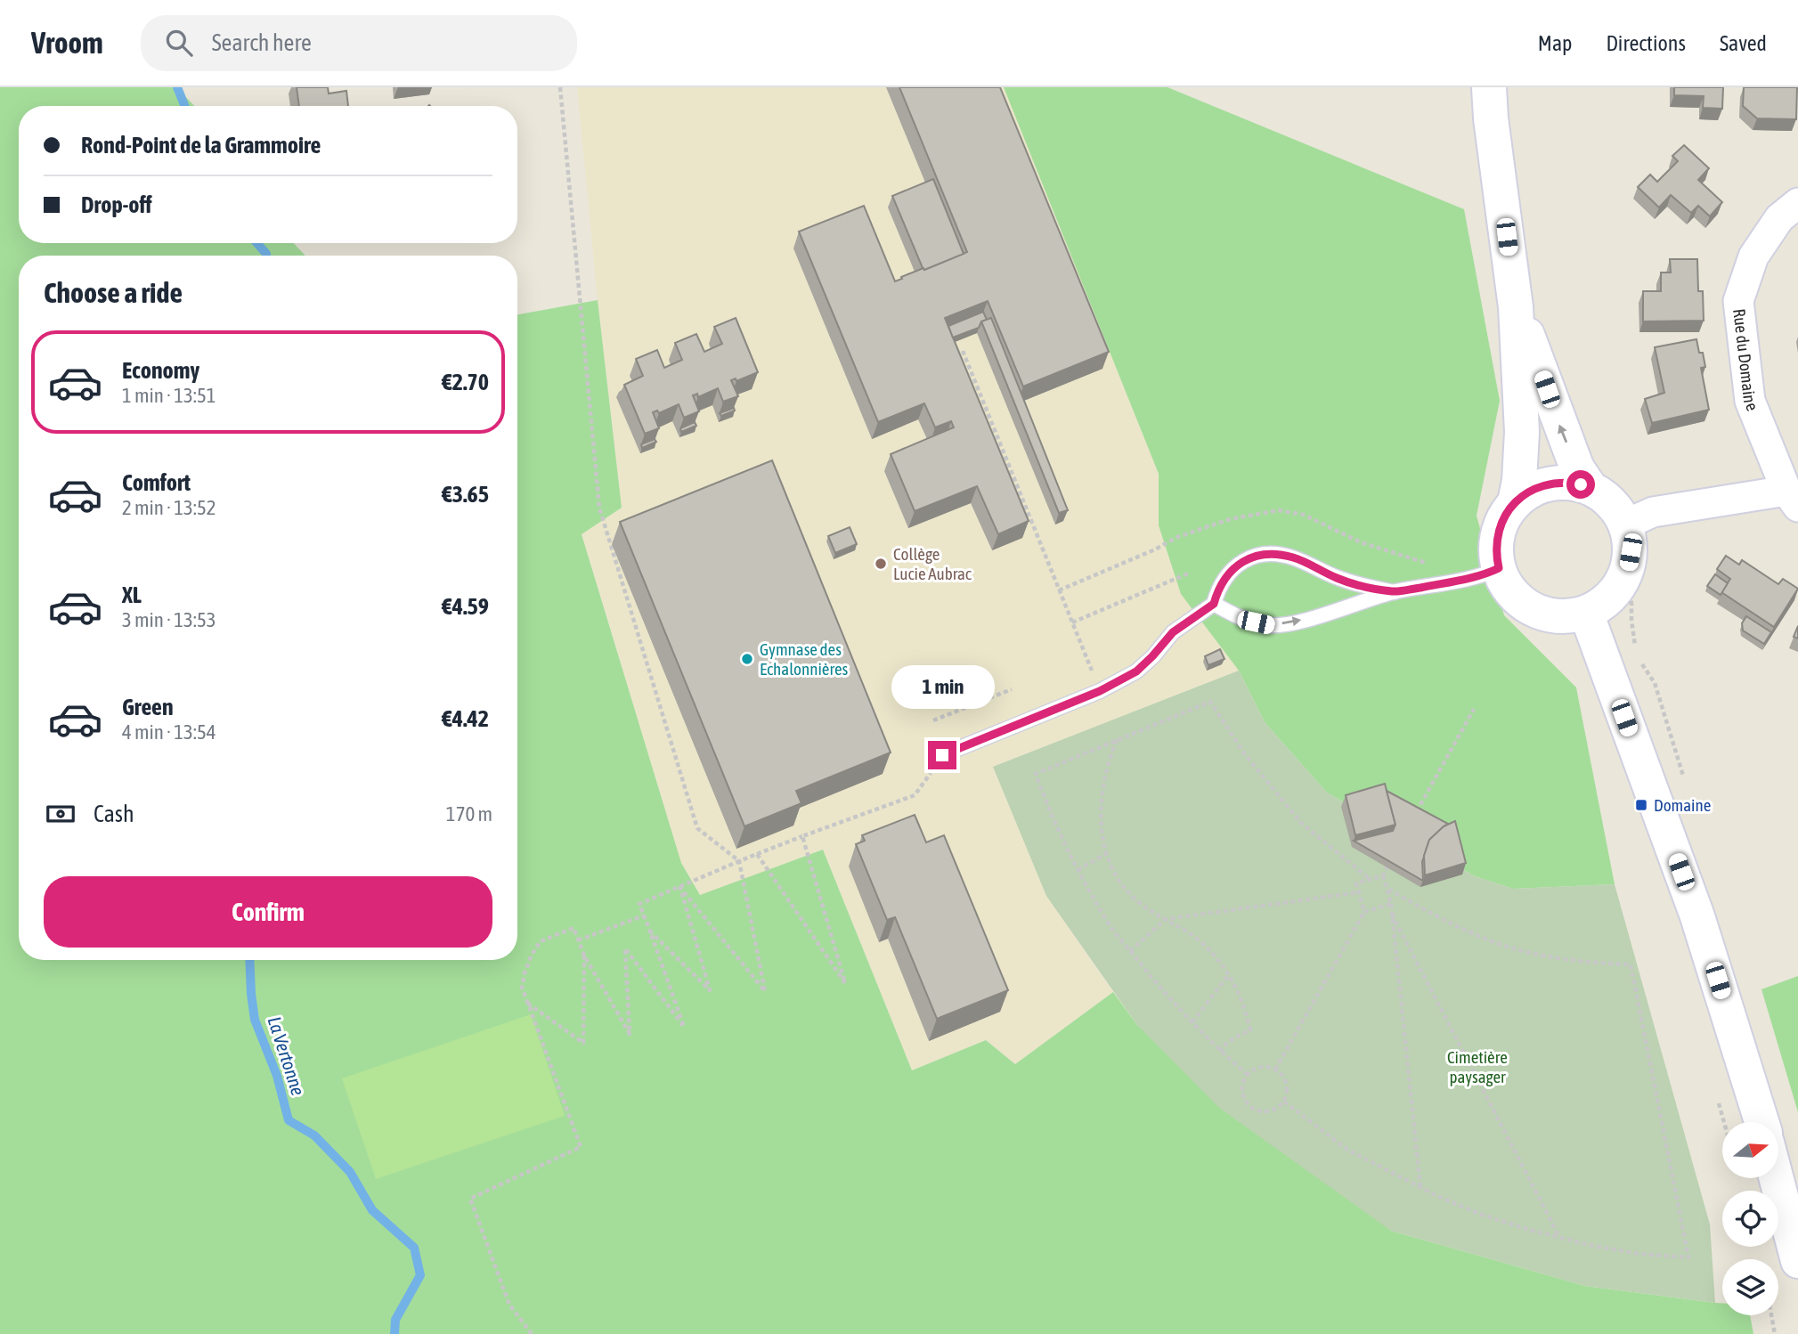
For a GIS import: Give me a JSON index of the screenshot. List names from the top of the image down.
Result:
{
  "streets": {
    "street": ["Rue du Domaine"]
  },
  "water": ["La Vertonne"],
  "parks": ["Cimetière paysager"],
  "places": {
    "other": ["Collège Lucie Aubrac", "Gymnase des Echalonnières"],
    "transit": ["Domaine"]
  },
  "north": "right",
  "page": {
    "header": "Vroom",
    "search": "Search here",
    "nav": ["Map", "Directions", "Saved"],
    "banner": ["Rond-Point de la Grammoire", "Drop-off"],
    "heading": "Choose a ride",
    "list": [
      {
        "name": "Economy",
        "note": "1 min · 13:51",
        "value": "€2.70"
      },
      {
        "name": "Comfort",
        "note": "2 min · 13:52",
        "value": "€3.65"
      },
      {
        "name": "XL",
        "note": "3 min · 13:53",
        "value": "€4.59"
      },
      {
        "name": "Green",
        "note": "4 min · 13:54",
        "value": "€4.42"
      }
    ],
    "bubble": "1 min",
    "pay": ["Cash", "170 m"],
    "buttons": "Confirm"
  }
}
